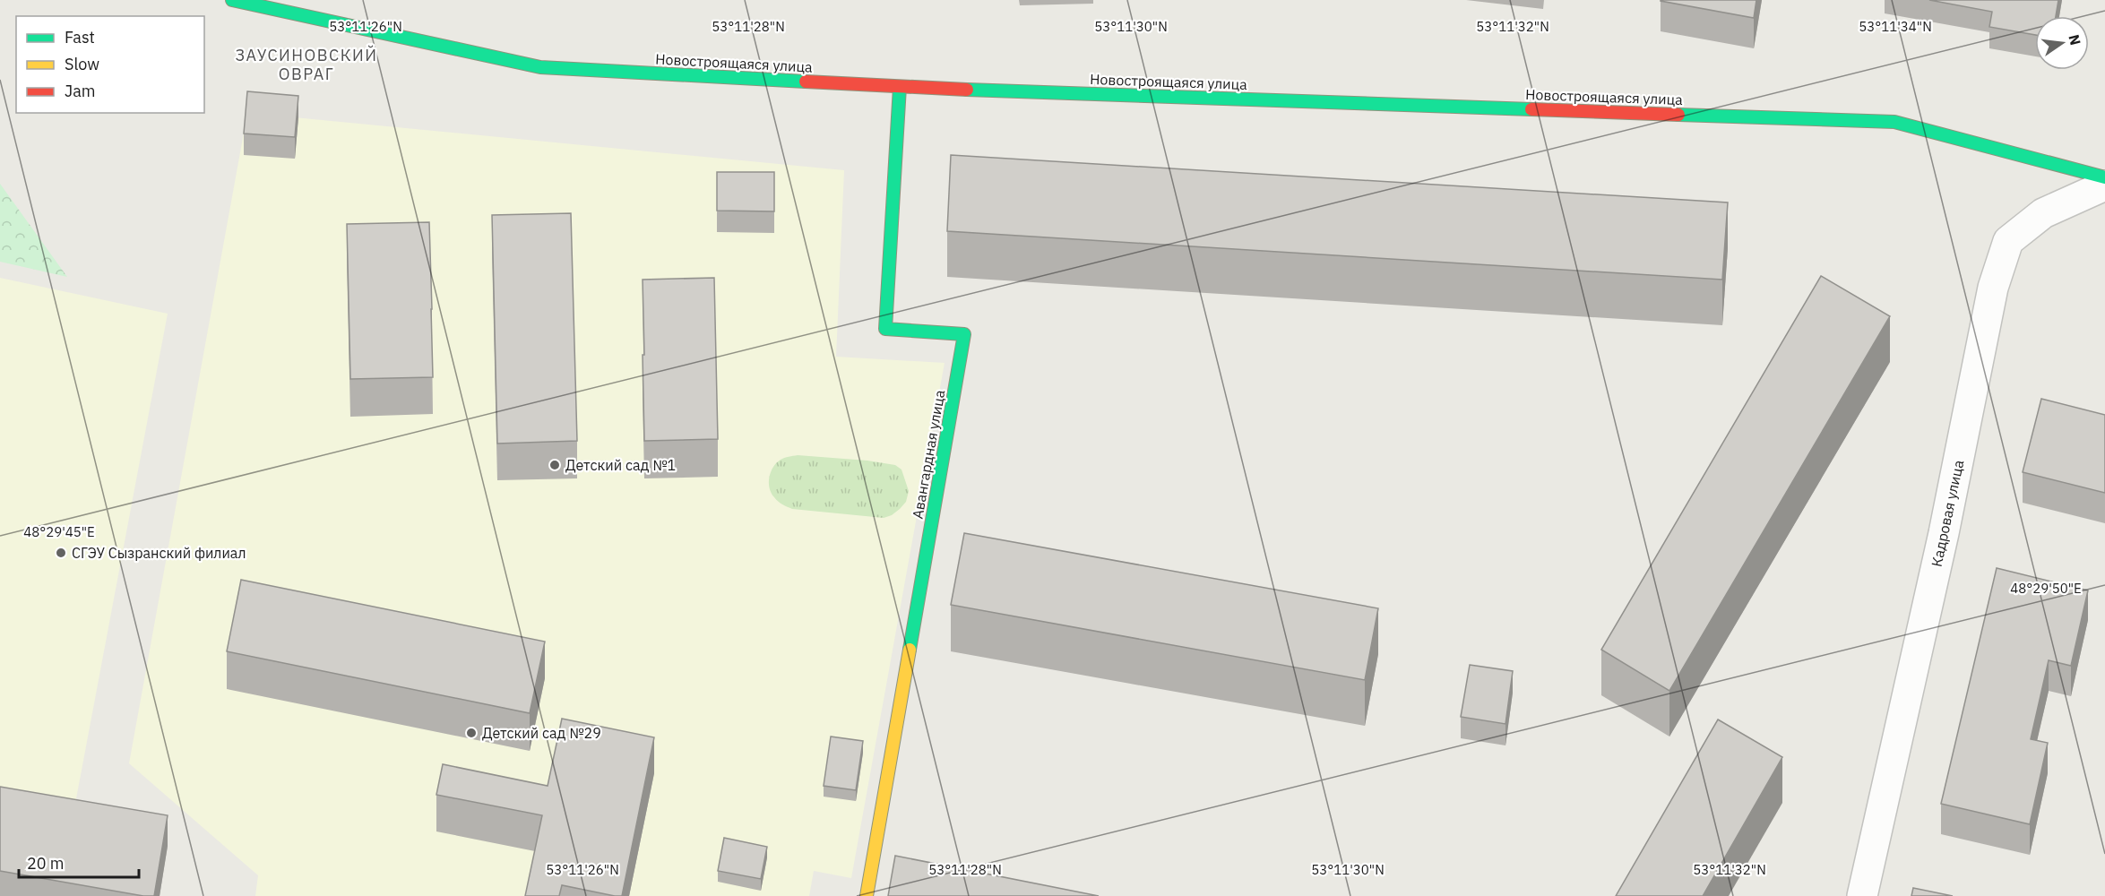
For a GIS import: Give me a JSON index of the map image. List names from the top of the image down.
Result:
{
  "streets": {
    "street": ["Новостроящаяся улица", "Авангардная улица", "Кадровая улица"]
  },
  "crossings": [
    ["Новостроящаяся улица", "Авангардная улица"]
  ],
  "districts": ["ЗАУСИНОВСКИЙ ОВРАГ"],
  "places": ["Детский сад №1", "СГЭУ Сызранский филиал", "Детский сад №29"],
  "legend": ["Fast", "Slow", "Jam"],
  "scale_bar": "20 m",
  "north": "right",
  "coordinates": [
    "53°11'26\"N",
    "53°11'28\"N",
    "53°11'30\"N",
    "53°11'32\"N",
    "53°11'34\"N",
    "48°29'45\"E",
    "48°29'50\"E"
  ]
}
